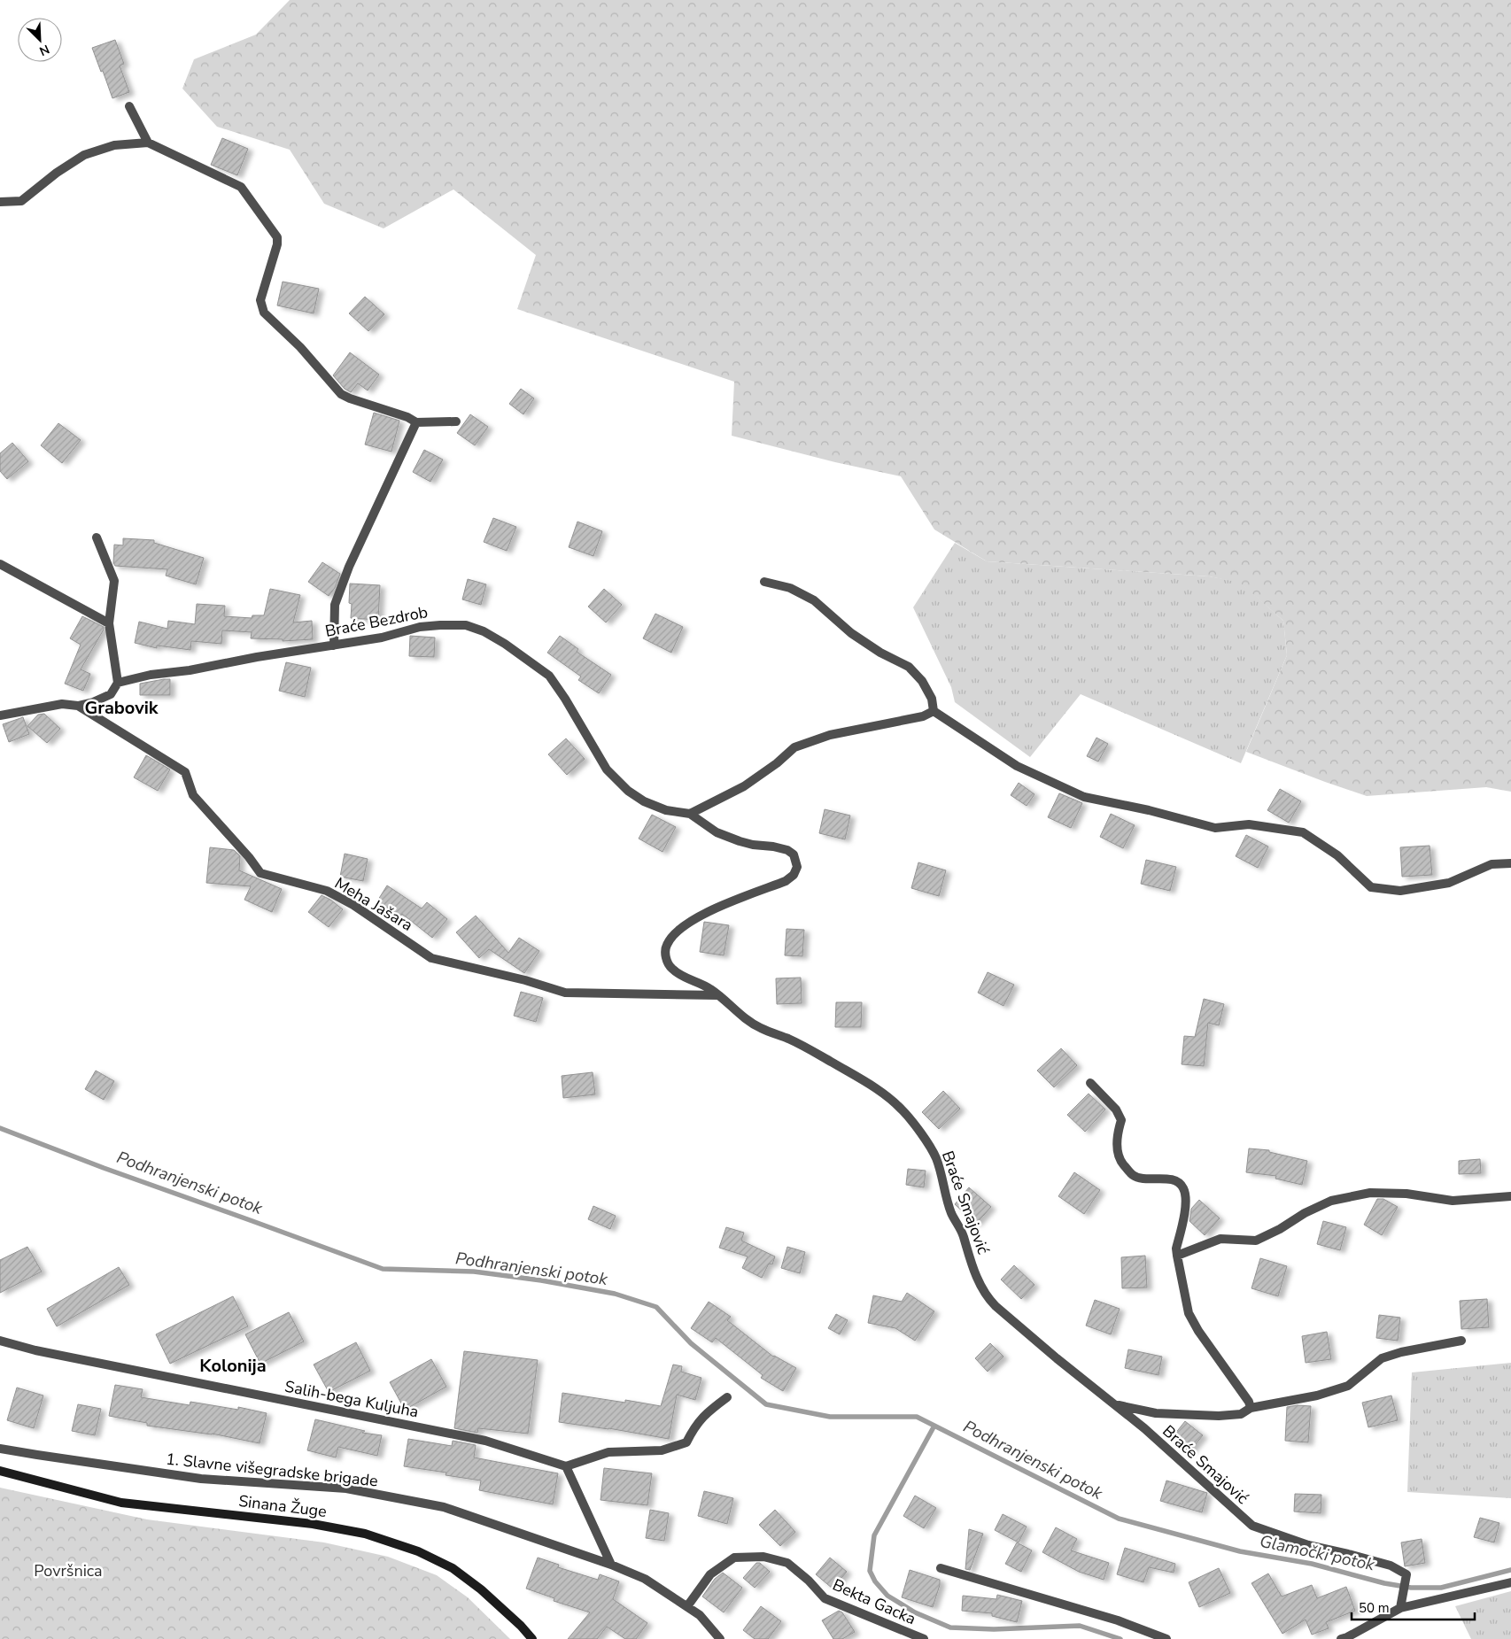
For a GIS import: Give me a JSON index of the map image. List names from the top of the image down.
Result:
{
  "streets": {
    "main road": ["Sinana Žuge"],
    "street": [
      "Braće Bezdrob",
      "Meha Jašara",
      "Braće Smajović",
      "Salih-bega Kuljuha",
      "1. Slavne višegradske brigade",
      "Bekta Gacka"
    ]
  },
  "crossings": [
    ["Braće Bezdrob", "Braće Smajović"],
    ["Meha Jašara", "Braće Smajović"],
    ["1. Slavne višegradske brigade", "Bekta Gacka"]
  ],
  "districts": ["Grabovik", "Kolonija"],
  "water": ["Podhranjenski potok", "Glamočki potok"],
  "parks": ["Površnica"],
  "scale_bar": "50 m",
  "north": "bottom right"
}
